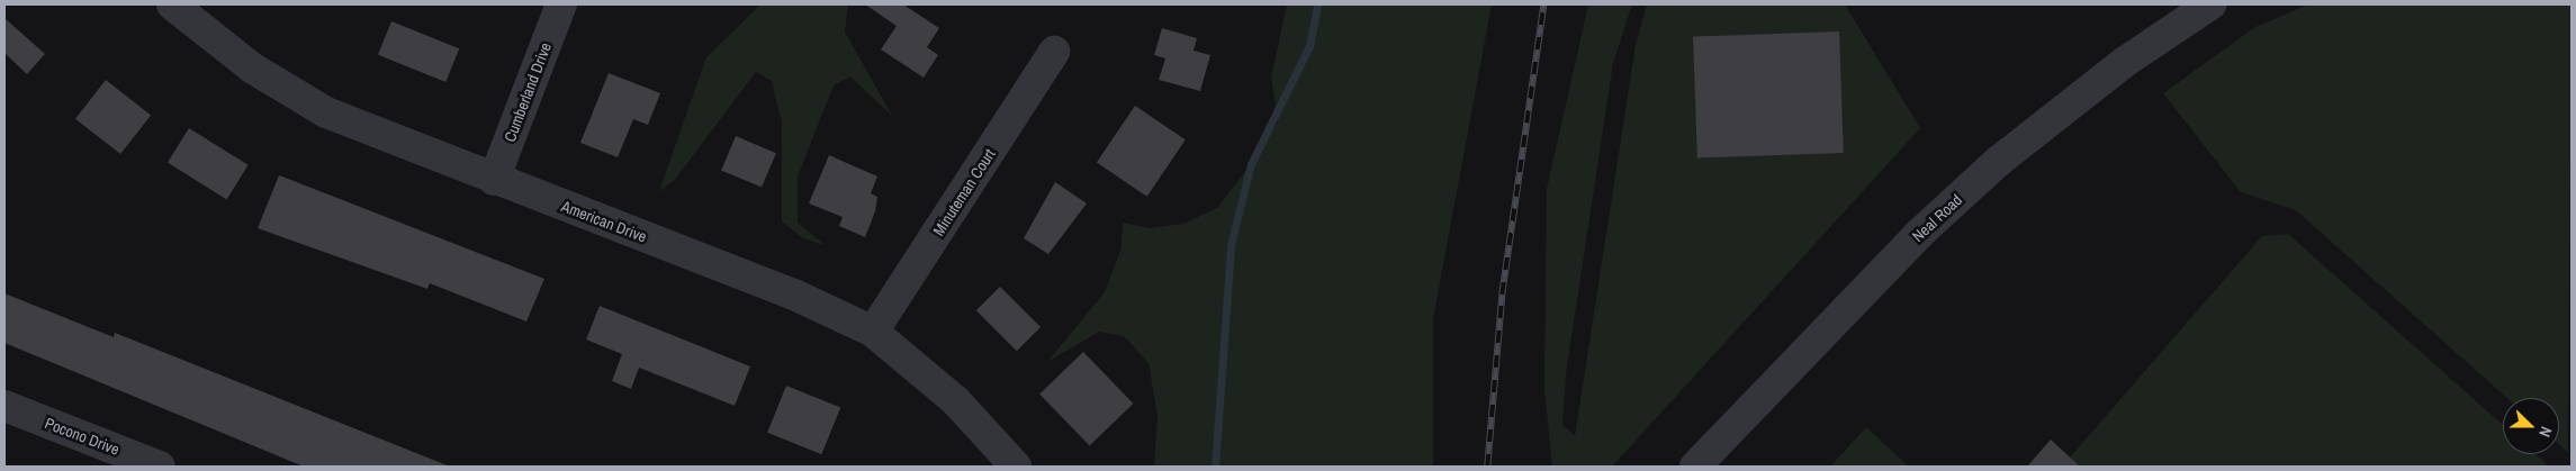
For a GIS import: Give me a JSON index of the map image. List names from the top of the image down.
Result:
{
  "streets": {
    "street": [
      "Cumberland Drive",
      "Minuteman Court",
      "Neal Road",
      "American Drive",
      "Pocono Drive"
    ]
  },
  "crossings": [
    ["Cumberland Drive", "American Drive"],
    ["Minuteman Court", "American Drive"]
  ],
  "north": "right"
}
